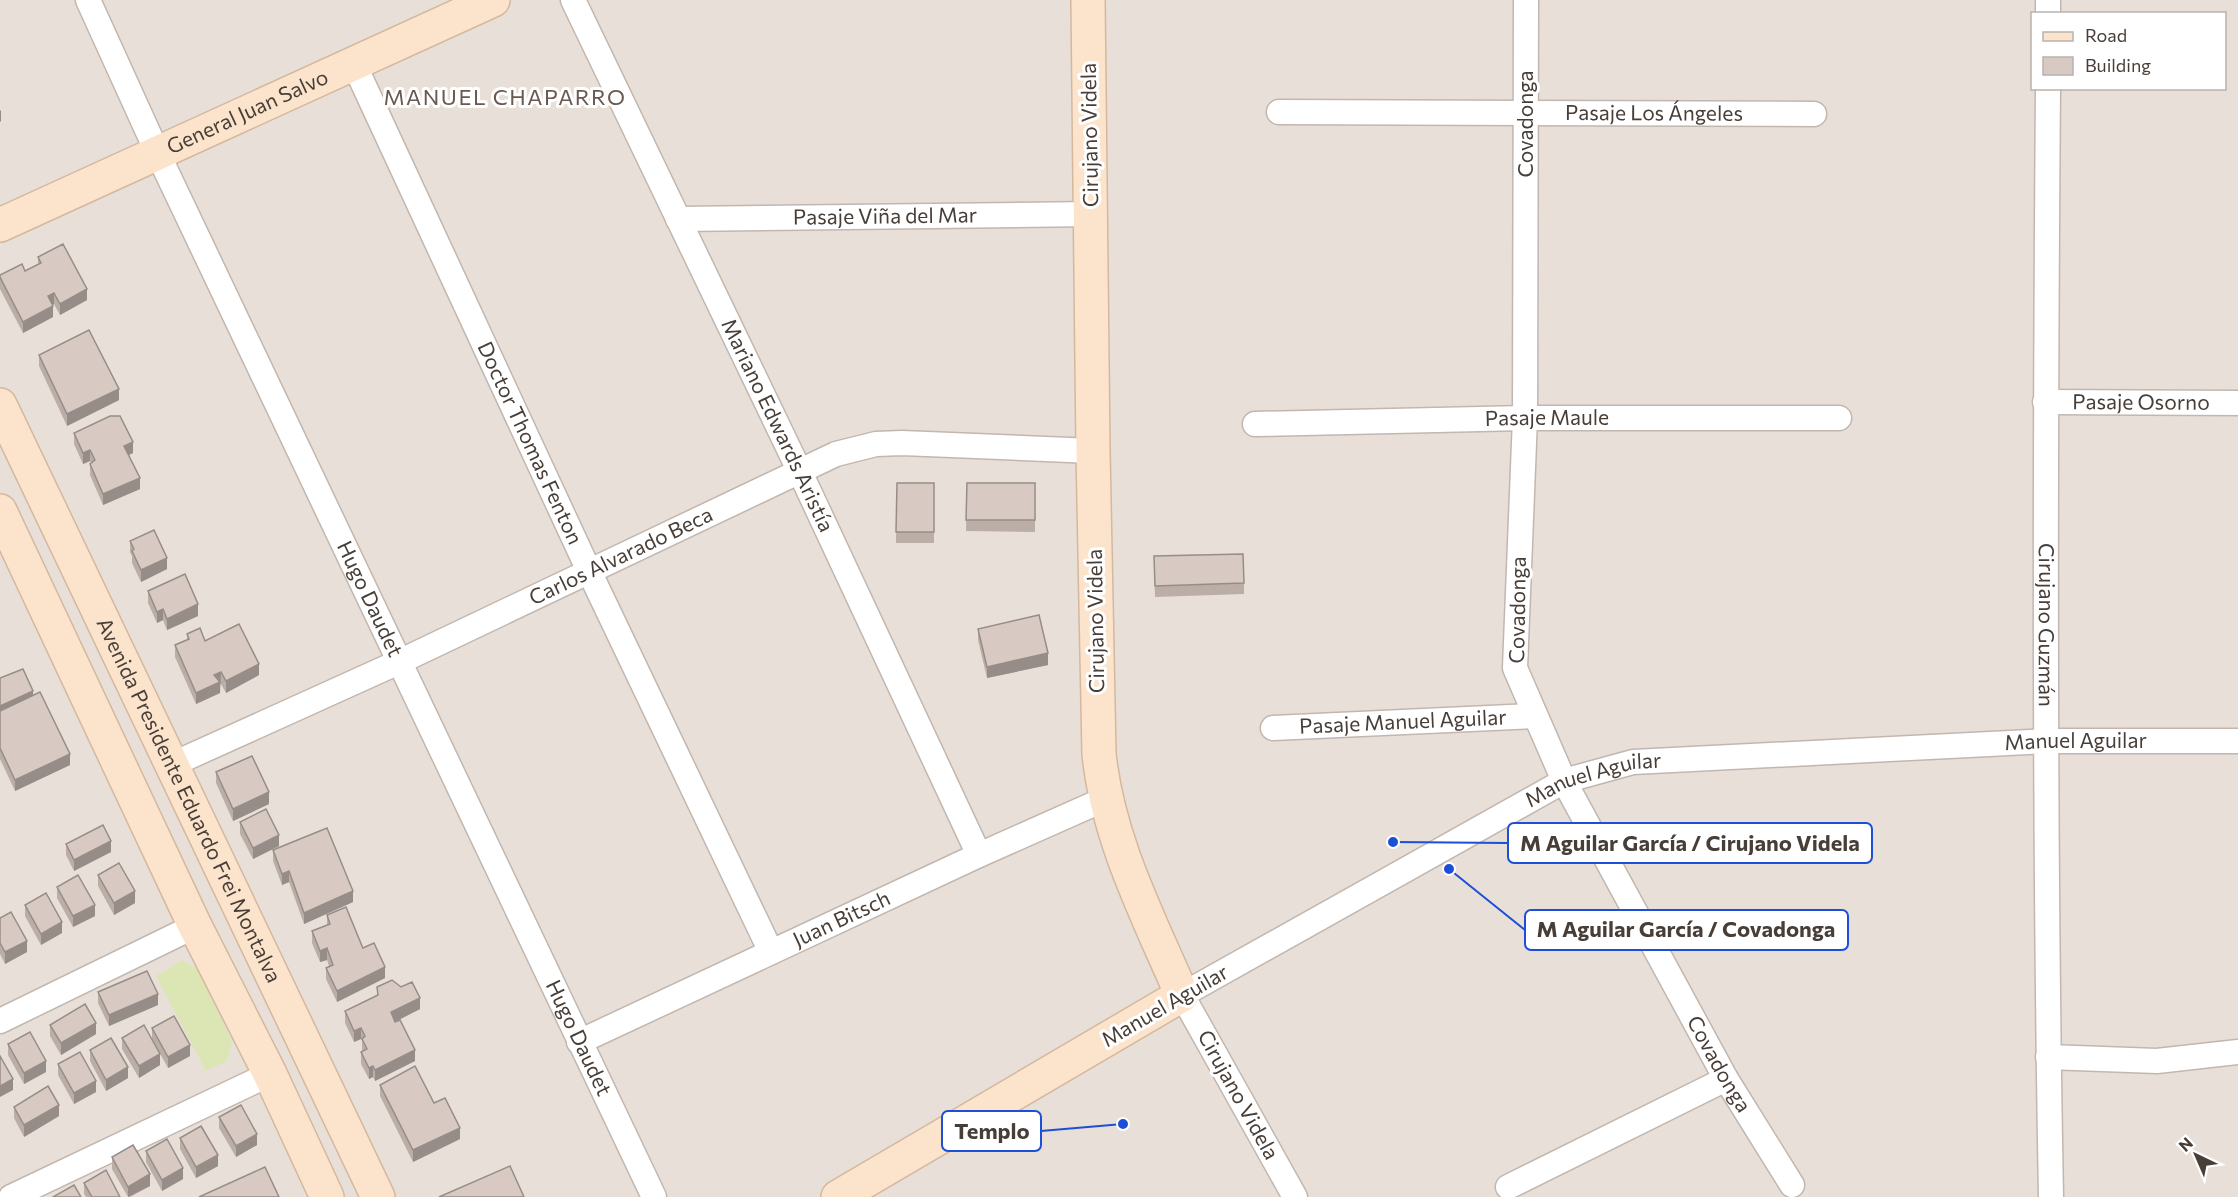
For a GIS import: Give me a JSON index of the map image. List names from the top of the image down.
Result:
{
  "streets": {
    "street": [
      "General Juan Salvo",
      "Pasaje Los Ángeles",
      "Covadonga",
      "Cirujano Videla",
      "Pasaje Viña del Mar",
      "Pasaje Osorno",
      "Pasaje Maule",
      "Mariano Edwards Aristía",
      "Doctor Thomas Fenton",
      "Carlos Alvarado Beca",
      "Hugo Daudet",
      "Cirujano Guzmán",
      "Pasaje Manuel Aguilar",
      "Manuel Aguilar",
      "Avenida Presidente Eduardo Frei Montalva",
      "Juan Bitsch"
    ]
  },
  "crossings": [
    ["General Juan Salvo", "Doctor Thomas Fenton"],
    ["General Juan Salvo", "Hugo Daudet"],
    ["Pasaje Los Ángeles", "Covadonga"],
    ["Covadonga", "Pasaje Maule"],
    ["Covadonga", "Pasaje Manuel Aguilar"],
    ["Covadonga", "Manuel Aguilar"],
    ["Cirujano Videla", "Pasaje Viña del Mar"],
    ["Cirujano Videla", "Carlos Alvarado Beca"],
    ["Cirujano Videla", "Manuel Aguilar"],
    ["Cirujano Videla", "Juan Bitsch"],
    ["Pasaje Viña del Mar", "Mariano Edwards Aristía"],
    ["Pasaje Osorno", "Cirujano Guzmán"],
    ["Mariano Edwards Aristía", "Carlos Alvarado Beca"],
    ["Mariano Edwards Aristía", "Juan Bitsch"],
    ["Doctor Thomas Fenton", "Carlos Alvarado Beca"],
    ["Doctor Thomas Fenton", "Juan Bitsch"],
    ["Carlos Alvarado Beca", "Hugo Daudet"],
    ["Carlos Alvarado Beca", "Avenida Presidente Eduardo Frei Montalva"],
    ["Hugo Daudet", "Juan Bitsch"],
    ["Cirujano Guzmán", "Manuel Aguilar"]
  ],
  "districts": ["MANUEL CHAPARRO"],
  "places": ["M Aguilar García / Cirujano Videla", "M Aguilar García / Covadonga", "Templo"],
  "legend": ["Road", "Building"],
  "north": "top left"
}
